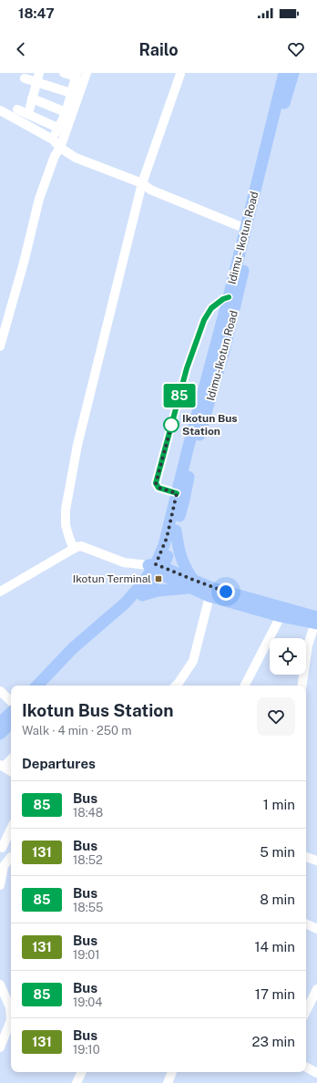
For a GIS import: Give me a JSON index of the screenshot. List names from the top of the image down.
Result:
{
  "streets": {
    "main road": ["Idimu - Ikotun Road", "Idimu-Ikotun Road"]
  },
  "crossings": [
    ["Idimu - Ikotun Road", "Idimu-Ikotun Road"]
  ],
  "places": {
    "other": ["Ikotun Bus Station"],
    "transit": ["Ikotun Terminal"]
  },
  "lines": ["bus line 85"],
  "page": {
    "status": "18:47",
    "header": "Railo",
    "on_map": "85",
    "heading": [
      ["Ikotun Bus Station", "Walk · 4 min · 250 m"],
      "Departures"
    ],
    "list": [
      {
        "mark": "85",
        "name": "Bus",
        "note": "18:48",
        "value": "1 min"
      },
      {
        "mark": "131",
        "name": "Bus",
        "note": "18:52",
        "value": "5 min"
      },
      {
        "mark": "85",
        "name": "Bus",
        "note": "18:55",
        "value": "8 min"
      },
      {
        "mark": "131",
        "name": "Bus",
        "note": "19:01",
        "value": "14 min"
      },
      {
        "mark": "85",
        "name": "Bus",
        "note": "19:04",
        "value": "17 min"
      },
      {
        "mark": "131",
        "name": "Bus",
        "note": "19:10",
        "value": "23 min"
      }
    ]
  }
}
